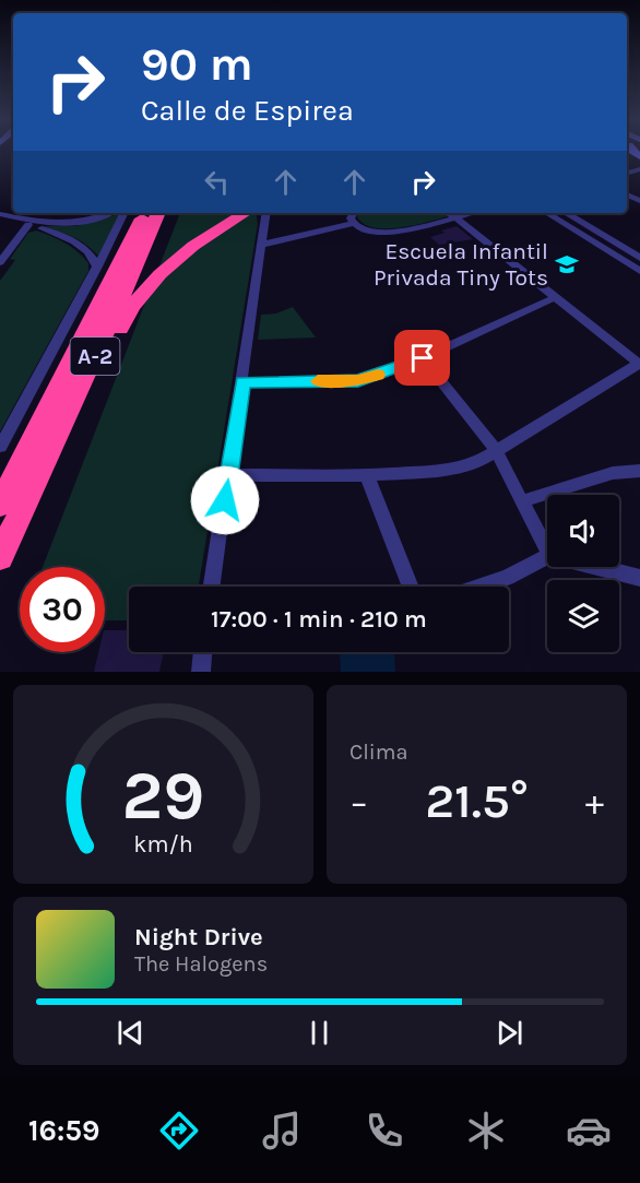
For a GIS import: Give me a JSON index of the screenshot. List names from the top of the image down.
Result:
{
  "streets": {
    "highway": ["A-2"]
  },
  "places": {
    "school or university": ["Escuela Infantil Privada Tiny Tots"]
  },
  "page": {
    "turn": ["90 m", "Calle de Espirea"],
    "limit": "30",
    "trip": "17:00 · 1 min · 210 m",
    "tile": "Clima",
    "heat": ["−", "21.5°", "+"],
    "song": ["Night Drive", "The Halogens"],
    "tabs": "16:59",
    "gauge": ["29", "km/h"]
  }
}
